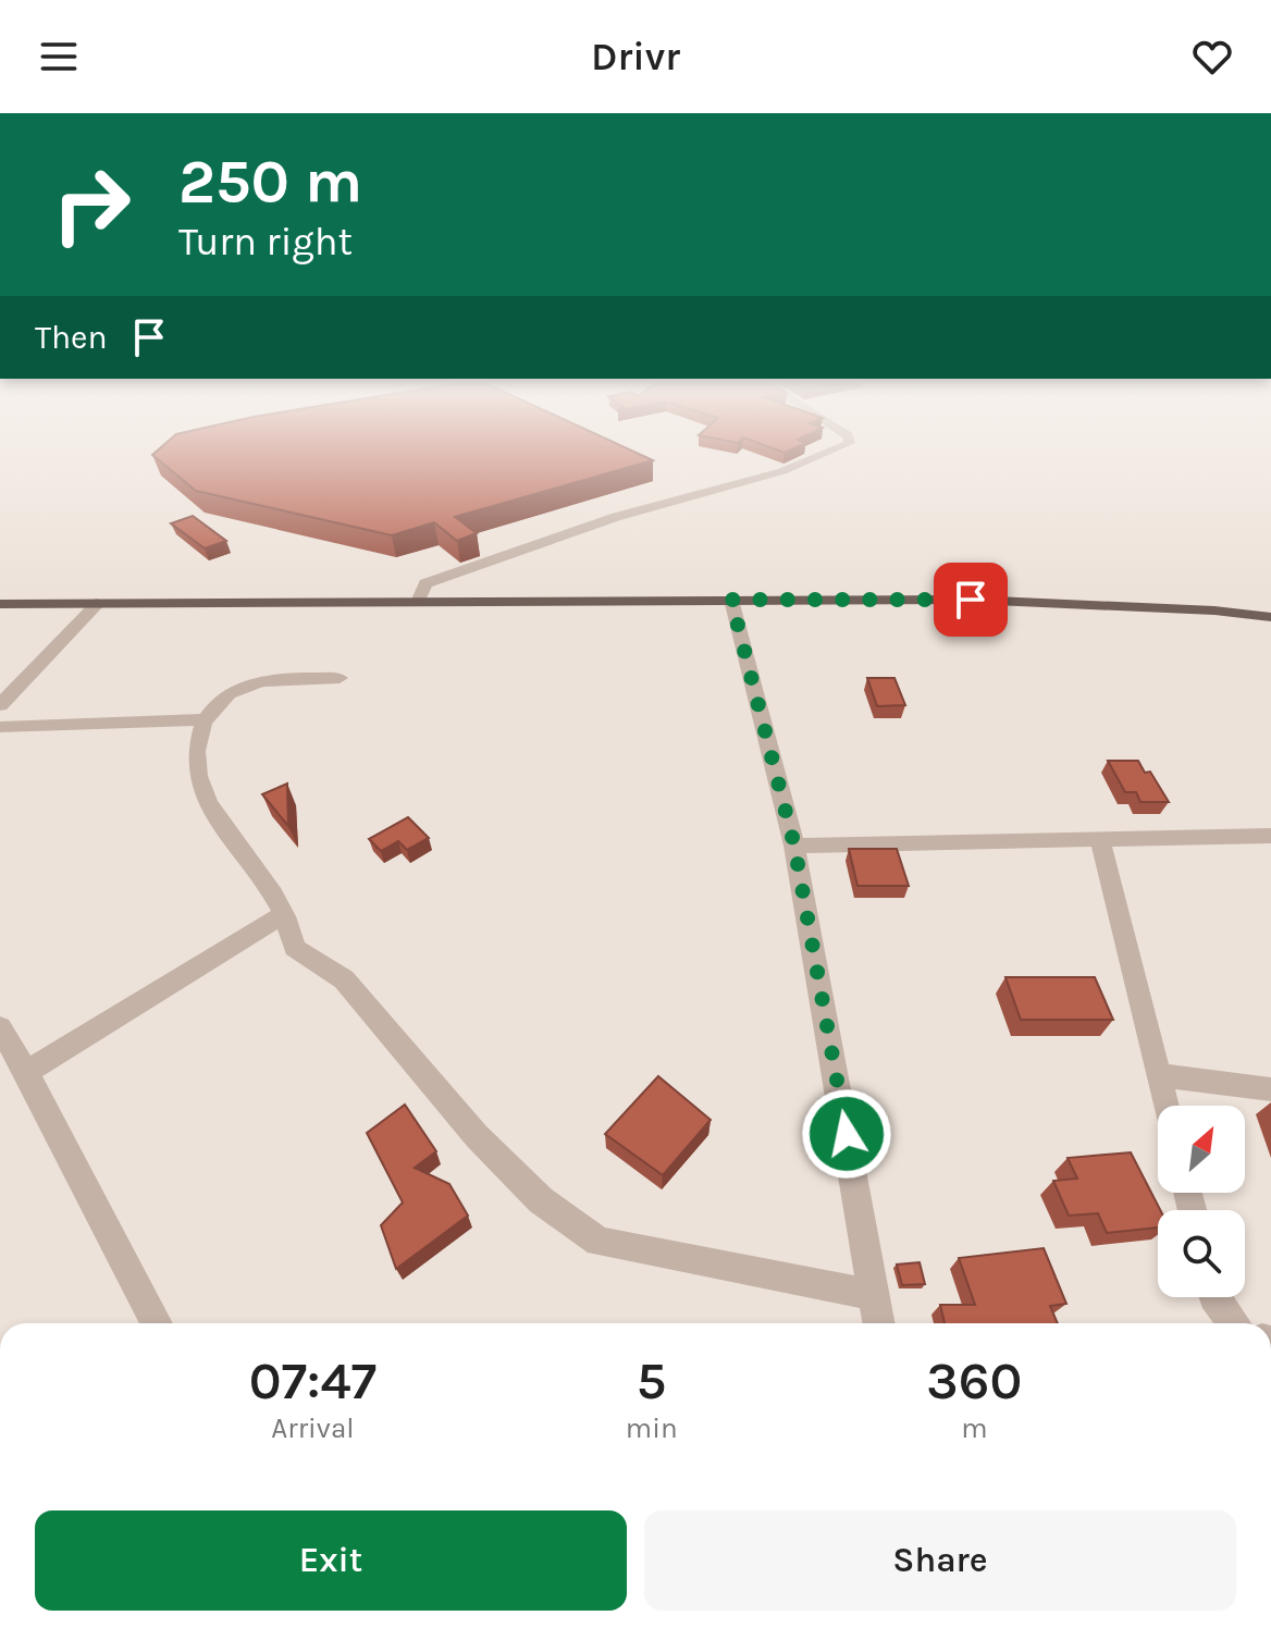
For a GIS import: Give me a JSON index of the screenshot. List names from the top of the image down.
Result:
{
  "north": "top right",
  "page": {
    "header": "Drivr",
    "turn": ["250 m", "Turn right"],
    "then": "Then",
    "eta": [
      "07:47",
      "Arrival",
      "5",
      "min",
      "360",
      "m"
    ],
    "buttons": ["Exit", "Share"]
  }
}
